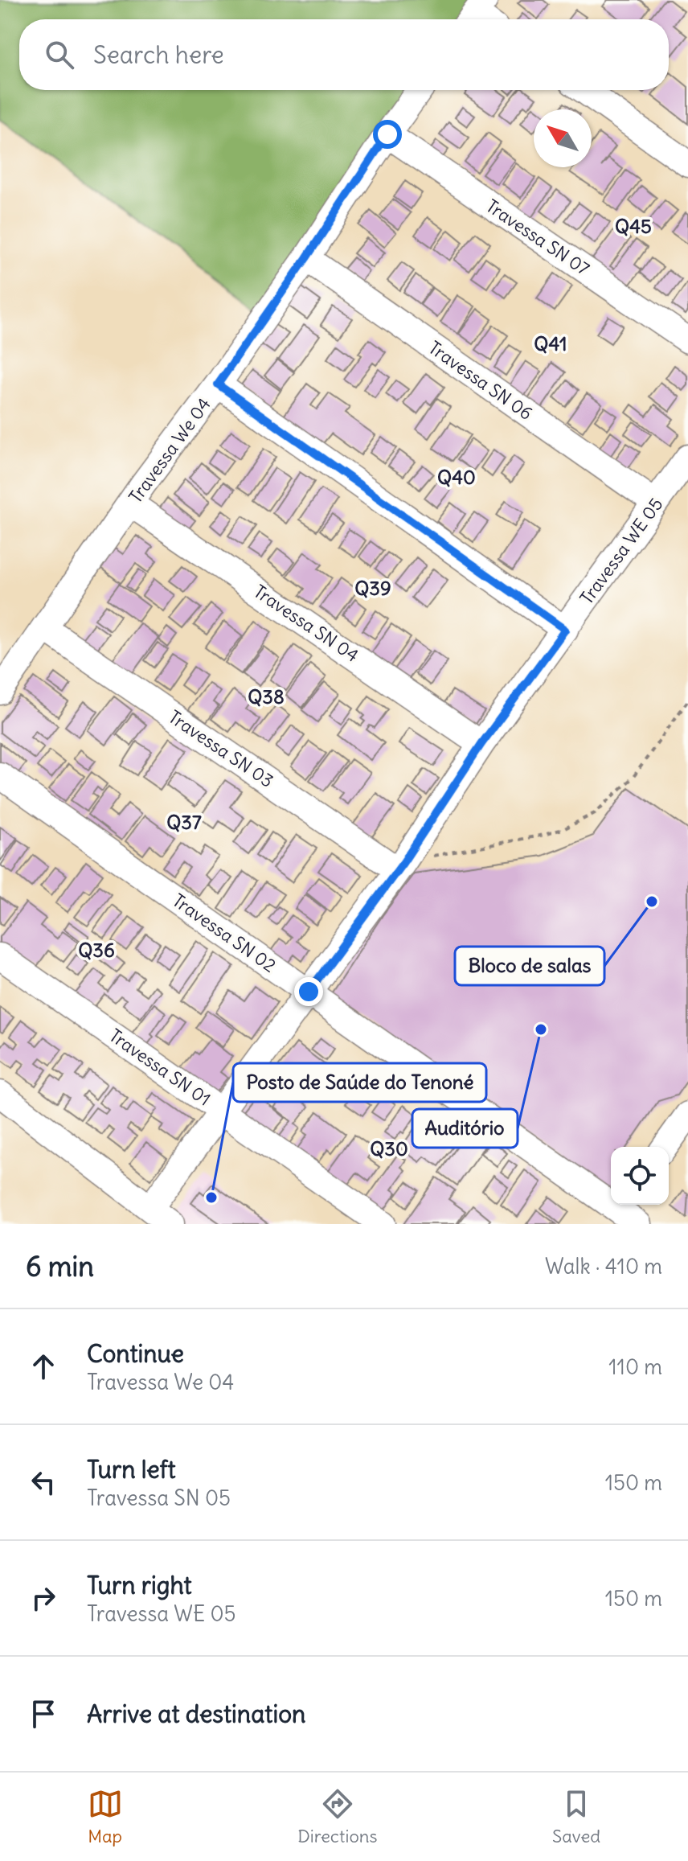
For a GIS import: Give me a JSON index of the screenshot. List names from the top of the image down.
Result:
{
  "streets": {
    "street": [
      "Travessa SN 07",
      "Travessa SN 06",
      "Travessa We 04",
      "Travessa WE 05",
      "Travessa SN 04",
      "Travessa SN 03",
      "Travessa SN 02",
      "Travessa SN 01"
    ]
  },
  "crossings": [
    ["Travessa SN 07", "Travessa We 04"],
    ["Travessa SN 06", "Travessa We 04"],
    ["Travessa SN 06", "Travessa WE 05"],
    ["Travessa We 04", "Travessa SN 04"],
    ["Travessa We 04", "Travessa SN 03"],
    ["Travessa WE 05", "Travessa SN 04"],
    ["Travessa WE 05", "Travessa SN 03"],
    ["Travessa WE 05", "Travessa SN 02"],
    ["Travessa WE 05", "Travessa SN 01"]
  ],
  "districts": [
    "Q45",
    "Q41",
    "Q40",
    "Q39",
    "Q38",
    "Q37",
    "Q36",
    "Q30"
  ],
  "places": ["Bloco de salas", "Auditório", "Posto de Saúde do Tenoné"],
  "north": "top left",
  "page": {
    "search": "Search here",
    "heading": ["6 min", "Walk · 410 m"],
    "list": [
      ["Continue", "Travessa We 04", "110 m"],
      ["Turn left", "Travessa SN 05", "150 m"],
      ["Turn right", "Travessa WE 05", "150 m"],
      "Arrive at destination"
    ],
    "nav": ["Map", "Directions", "Saved"]
  }
}
